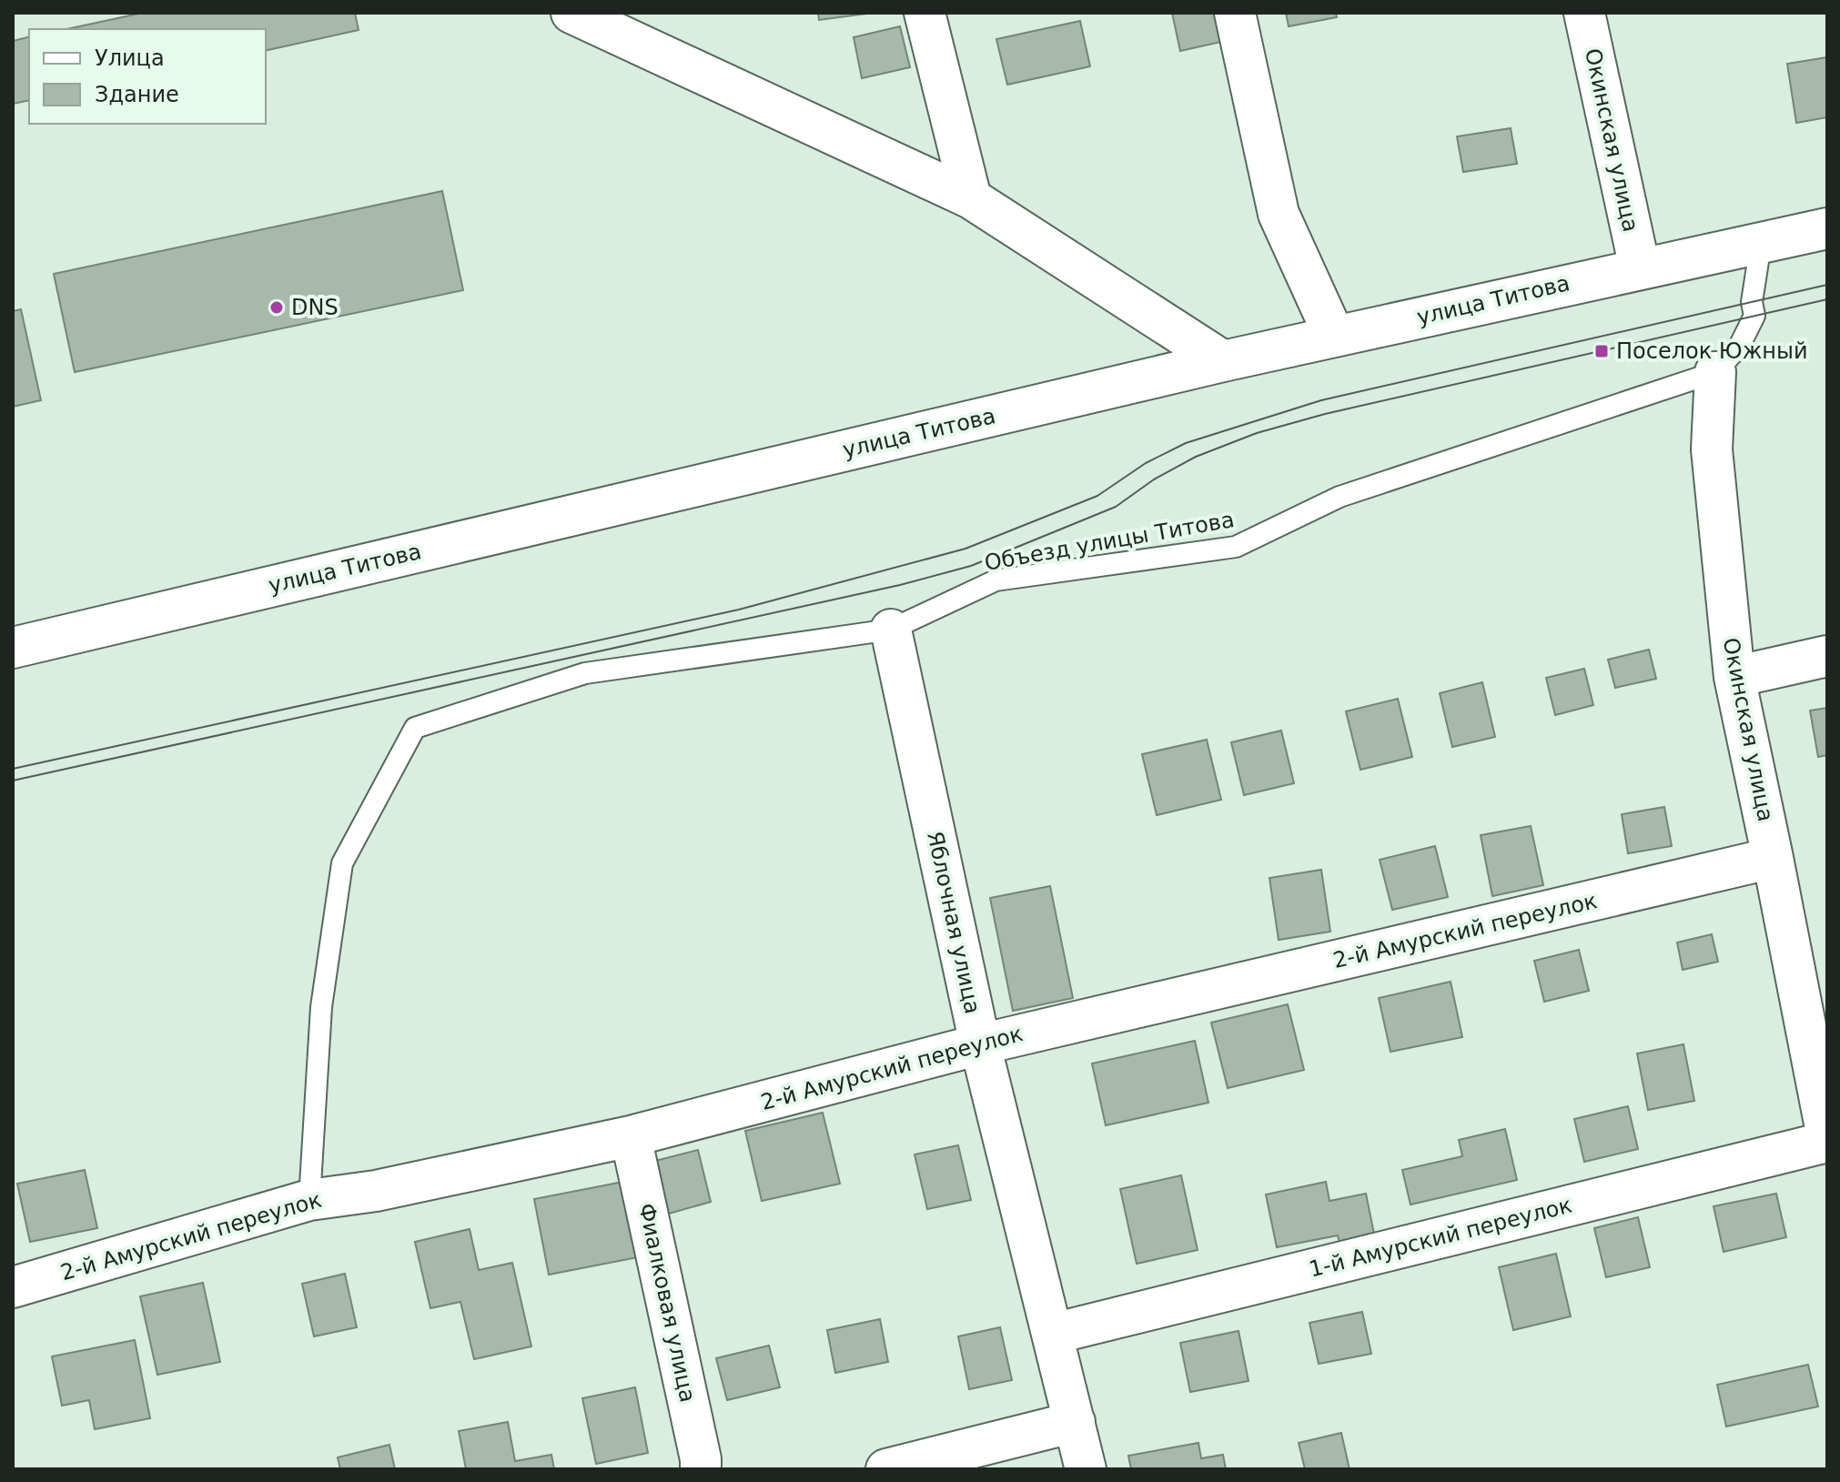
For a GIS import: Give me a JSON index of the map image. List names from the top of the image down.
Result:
{
  "streets": {
    "street": [
      "Окинская улица",
      "улица Титова",
      "Яблочная улица",
      "2-й Амурский переулок",
      "1-й Амурский переулок",
      "Фиалковая улица"
    ],
    "lane": ["Объезд улицы Титова"]
  },
  "crossings": [
    ["Окинская улица", "улица Титова"],
    ["Окинская улица", "Объезд улицы Титова"],
    ["Окинская улица", "2-й Амурский переулок"],
    ["Окинская улица", "1-й Амурский переулок"],
    ["Объезд улицы Титова", "Яблочная улица"],
    ["Объезд улицы Титова", "2-й Амурский переулок"],
    ["Яблочная улица", "2-й Амурский переулок"],
    ["Яблочная улица", "1-й Амурский переулок"],
    ["2-й Амурский переулок", "Фиалковая улица"]
  ],
  "places": {
    "other": ["DNS"],
    "transit": ["Поселок Южный"]
  },
  "legend": ["Улица", "Здание"]
}
